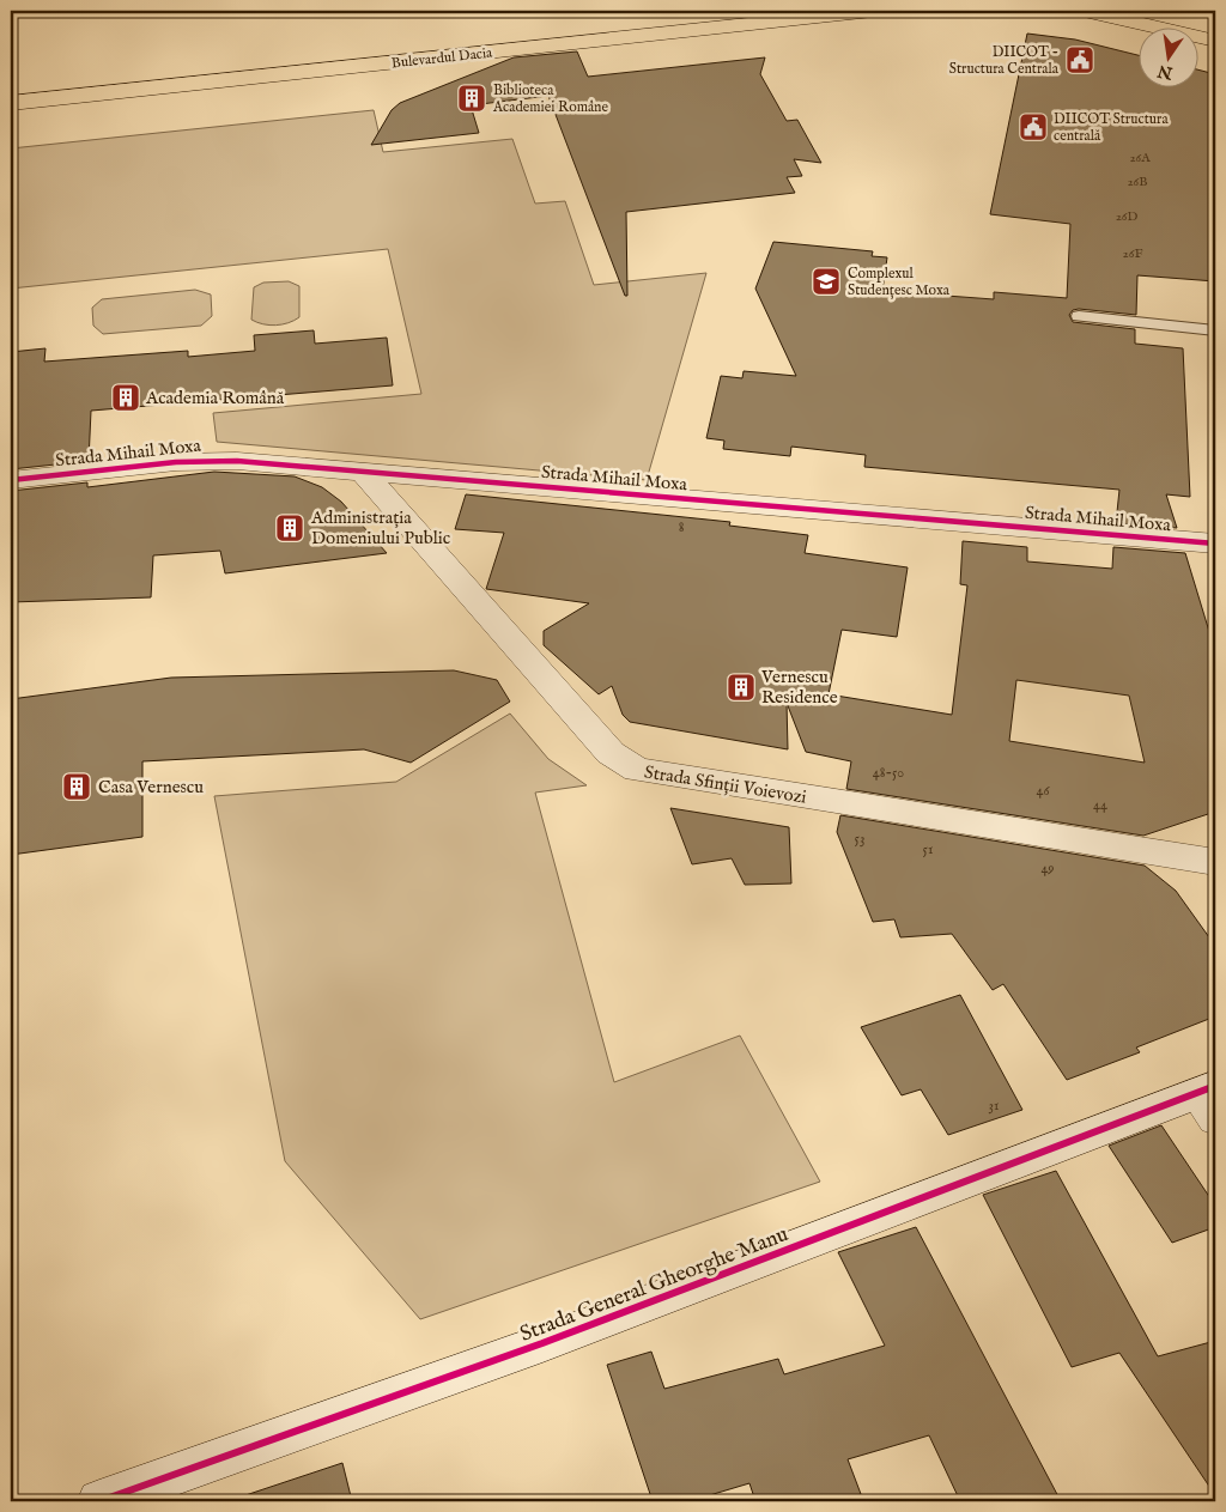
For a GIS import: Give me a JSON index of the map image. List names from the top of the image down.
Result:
{
  "streets": {
    "main road": ["Bulevardul Dacia"],
    "street": ["Strada Mihail Moxa", "Strada Sfinții Voievozi", "Strada General Gheorghe Manu"]
  },
  "crossings": [
    ["Strada Mihail Moxa", "Strada Sfinții Voievozi"]
  ],
  "places": {
    "public building": ["DIICOT - Structura Centrala", "DIICOT Structura centrală"],
    "building": [
      "Biblioteca Academiei Române",
      "Academia Română",
      "Administrația Domeniului Public",
      "Vernescu Residence",
      "Casa Vernescu"
    ],
    "school or university": ["Complexul Studențesc Moxa"]
  },
  "house_numbers": [
    "26A",
    "26B",
    "26D",
    "26F",
    "8",
    "48-50",
    "46",
    "44",
    "53",
    "51",
    "49",
    "31"
  ],
  "north": "bottom"
}
